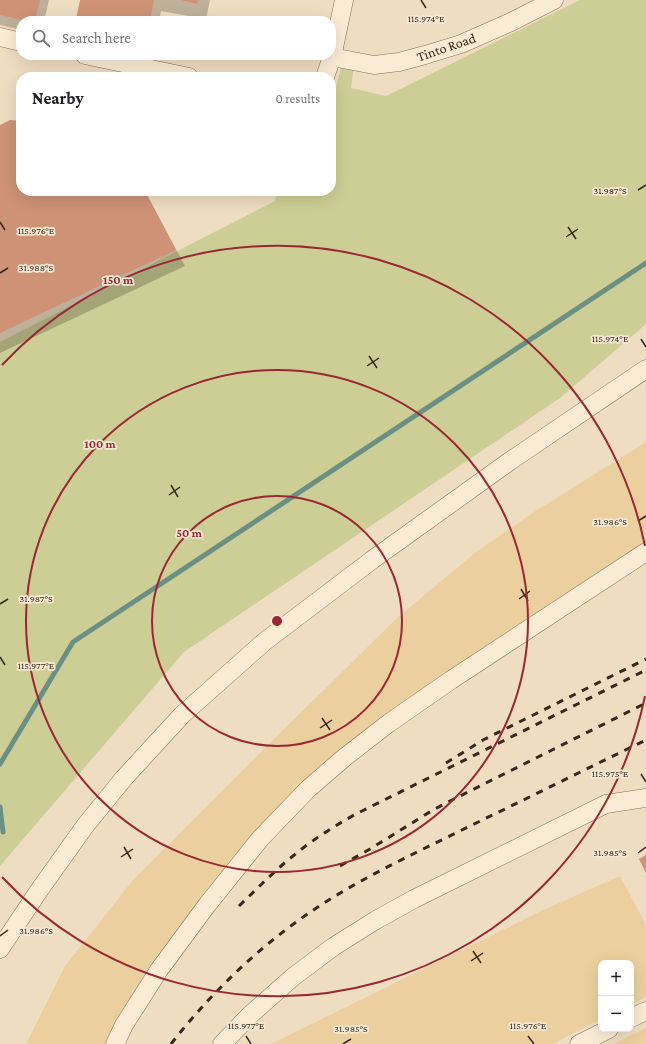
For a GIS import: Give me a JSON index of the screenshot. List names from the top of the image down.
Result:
{
  "streets": {
    "street": ["Tinto Road"]
  },
  "page": {
    "search": "Search here",
    "heading": ["Nearby", "0 results"],
    "map_buttons": ["+", "−"]
  },
  "coordinates": [
    "115.974°E",
    "31.987°S",
    "115.976°E",
    "31.988°S",
    "31.986°S",
    "115.977°E",
    "115.975°E",
    "31.985°S"
  ],
  "rings": ["150 m", "100 m", "50 m"]
}
